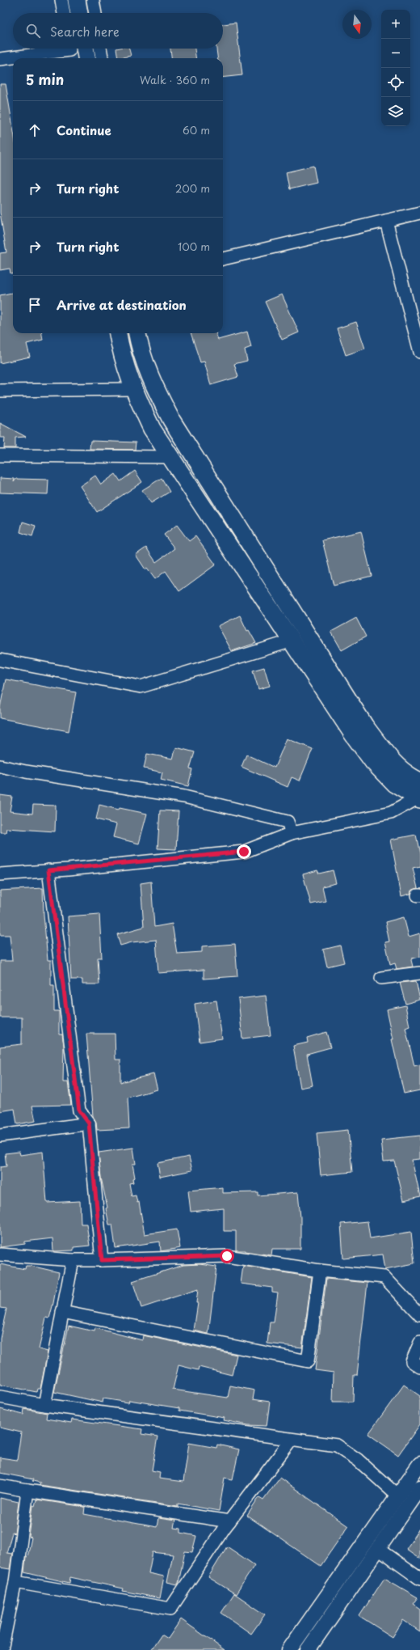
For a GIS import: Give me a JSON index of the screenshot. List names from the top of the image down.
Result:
{
  "north": "bottom",
  "page": {
    "map_buttons": ["+", "−"],
    "search": "Search here",
    "heading": ["5 min", "Walk · 360 m"],
    "list": [
      ["Continue", "60 m"],
      ["Turn right", "200 m"],
      ["Turn right", "100 m"],
      "Arrive at destination"
    ]
  }
}
